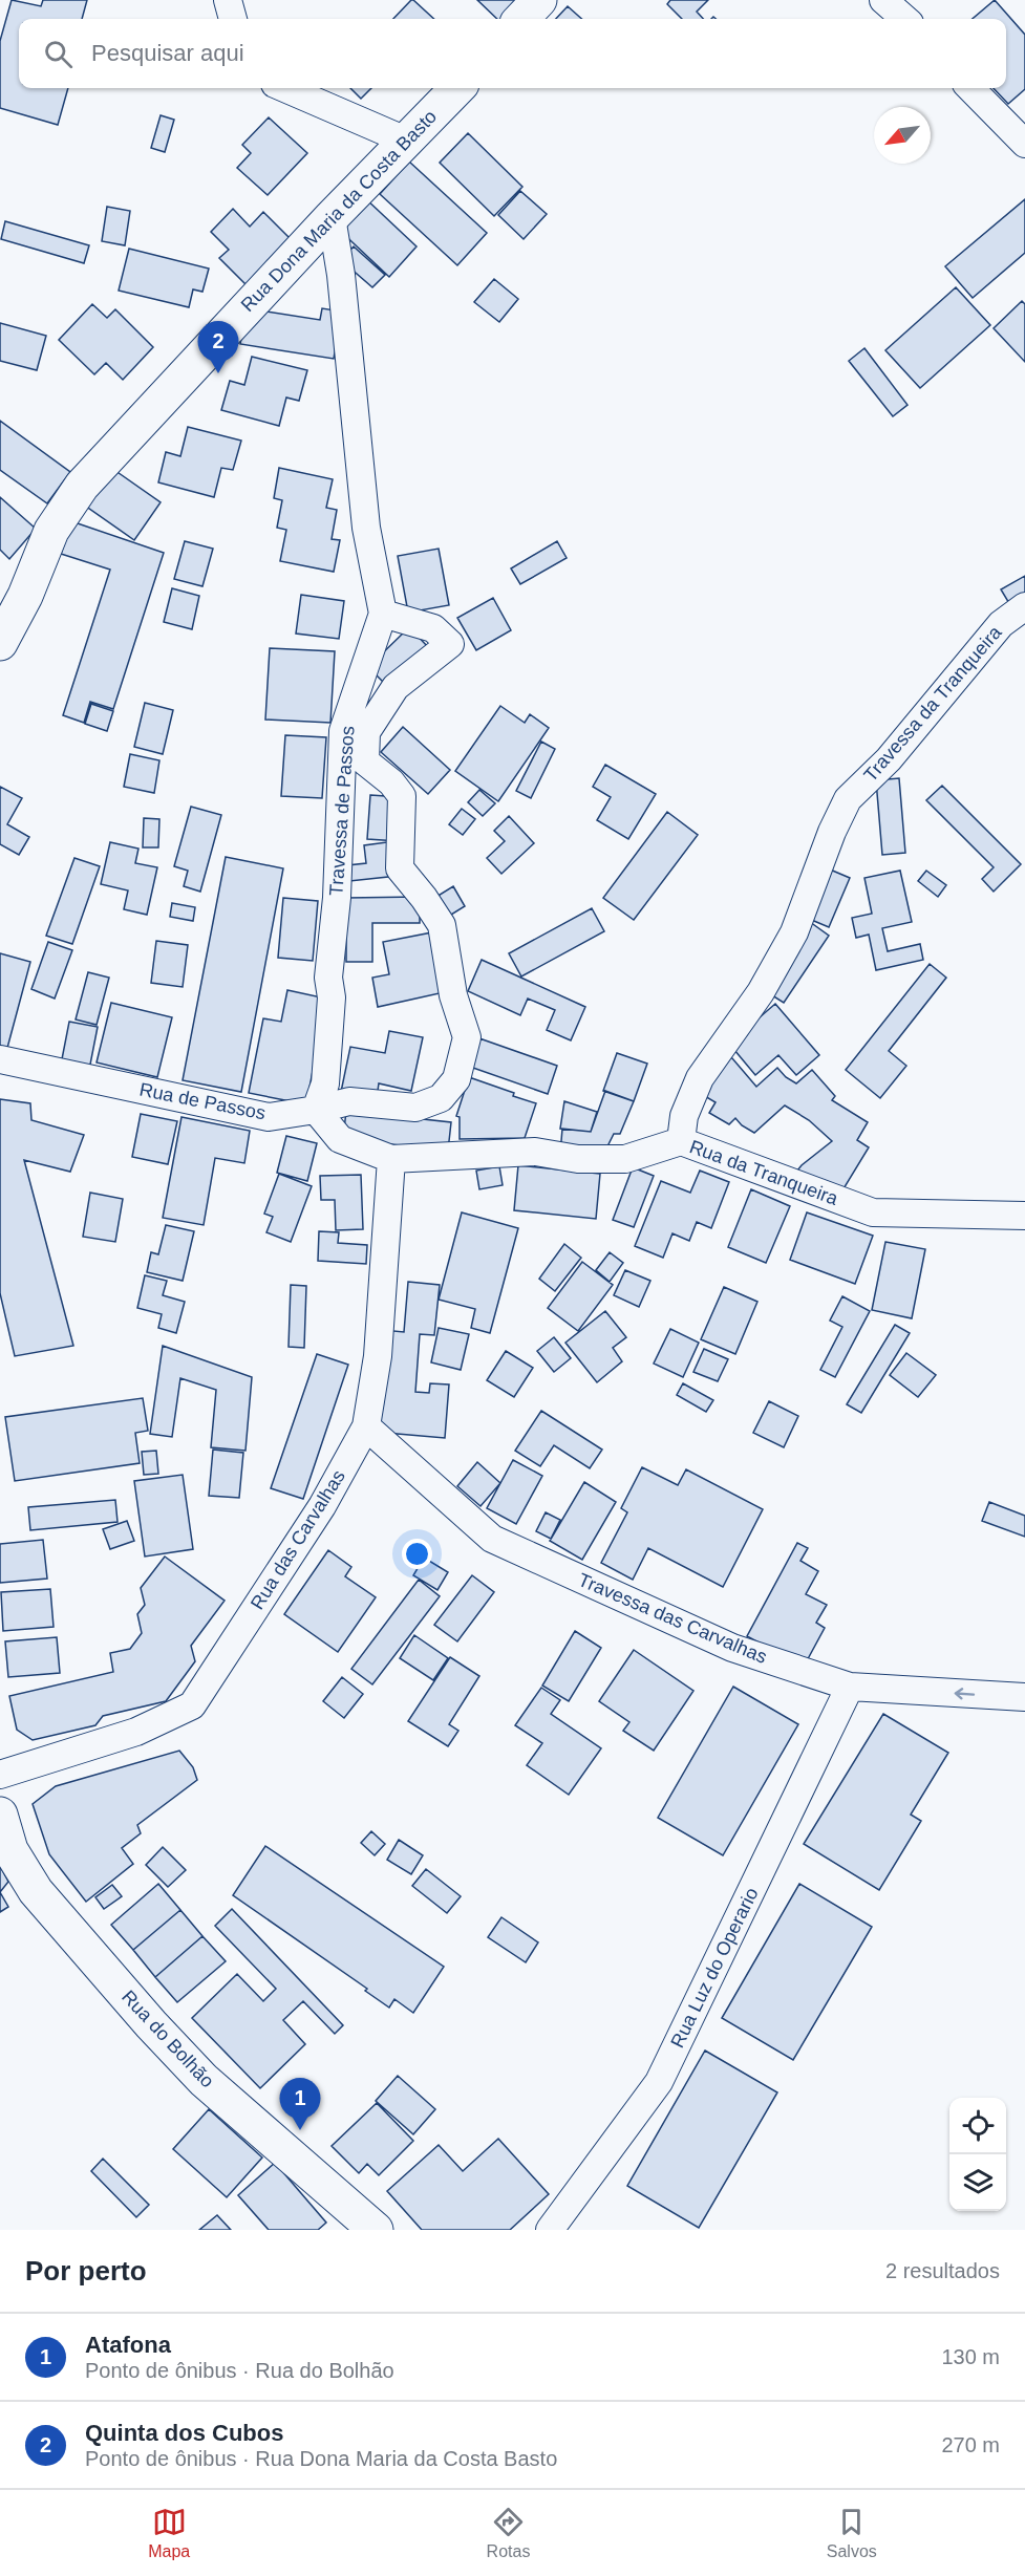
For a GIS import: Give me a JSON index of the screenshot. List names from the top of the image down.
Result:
{
  "streets": {
    "street": [
      "Rua Dona Maria da Costa Basto",
      "Travessa da Tranqueira",
      "Travessa de Passos",
      "Rua de Passos",
      "Rua da Tranqueira",
      "Rua das Carvalhas",
      "Travessa das Carvalhas",
      "Rua Luz do Operario",
      "Rua do Bolhão"
    ]
  },
  "crossings": [
    ["Rua Dona Maria da Costa Basto", "Travessa de Passos"],
    ["Travessa da Tranqueira", "Rua da Tranqueira"],
    ["Travessa de Passos", "Rua de Passos"],
    ["Rua da Tranqueira", "Rua das Carvalhas"],
    ["Rua das Carvalhas", "Travessa das Carvalhas"],
    ["Travessa das Carvalhas", "Rua Luz do Operario"]
  ],
  "north": "bottom left",
  "page": {
    "search": "Pesquisar aqui",
    "pins": ["2", "1"],
    "heading": ["Por perto", "2 resultados"],
    "list": [
      {
        "mark": "1",
        "name": "Atafona",
        "note": "Ponto de ônibus · Rua do Bolhão",
        "value": "130 m"
      },
      {
        "mark": "2",
        "name": "Quinta dos Cubos",
        "note": "Ponto de ônibus · Rua Dona Maria da Costa Basto",
        "value": "270 m"
      }
    ],
    "nav": ["Mapa", "Rotas", "Salvos"]
  }
}
